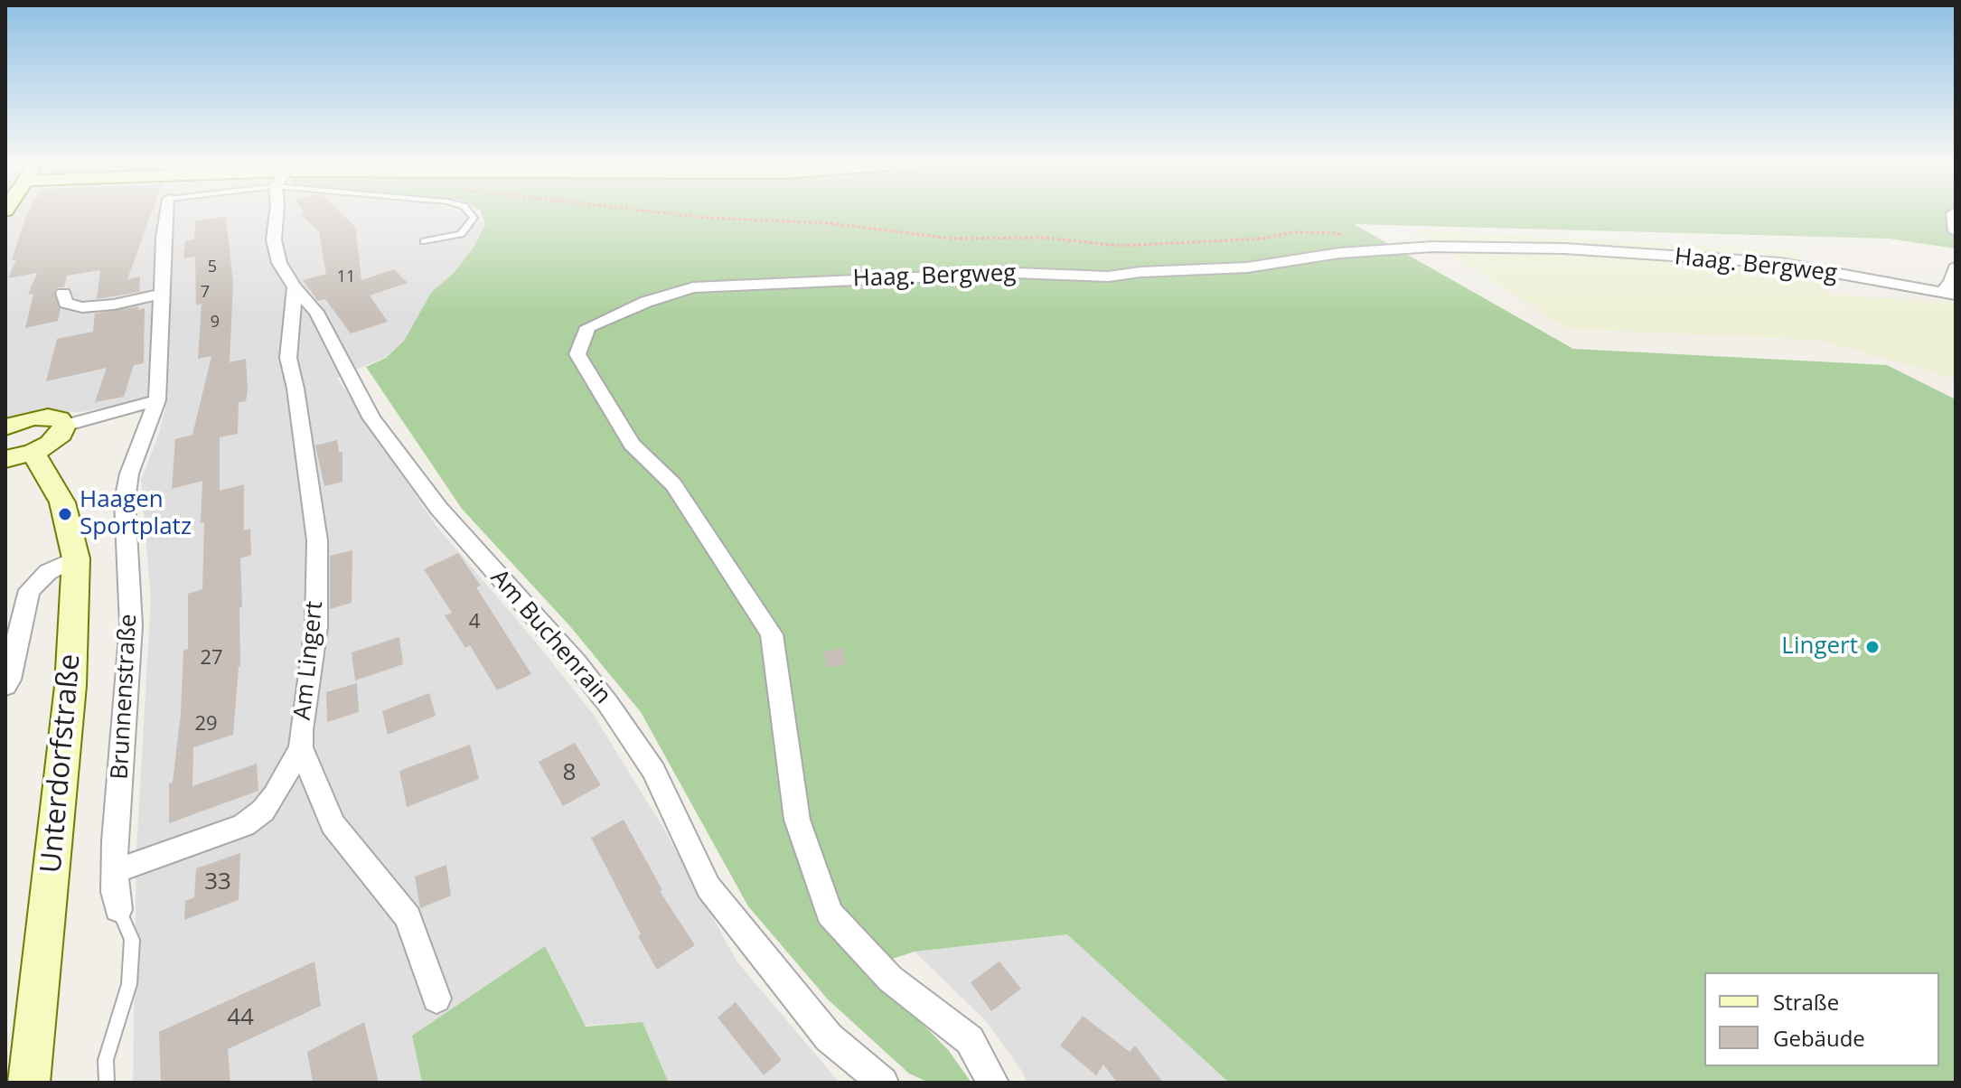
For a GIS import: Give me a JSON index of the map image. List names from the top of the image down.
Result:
{
  "streets": {
    "street": [
      "Haag. Bergweg",
      "Am Buchenrain",
      "Am Lingert",
      "Brunnenstraße",
      "Unterdorfstraße"
    ]
  },
  "crossings": [
    ["Am Buchenrain", "Am Lingert"]
  ],
  "places": ["Haagen Sportplatz", "Lingert"],
  "house_numbers": [
    "5",
    "11",
    "7",
    "9",
    "4",
    "27",
    "29",
    "8",
    "33",
    "44"
  ],
  "legend": ["Straße", "Gebäude"]
}
